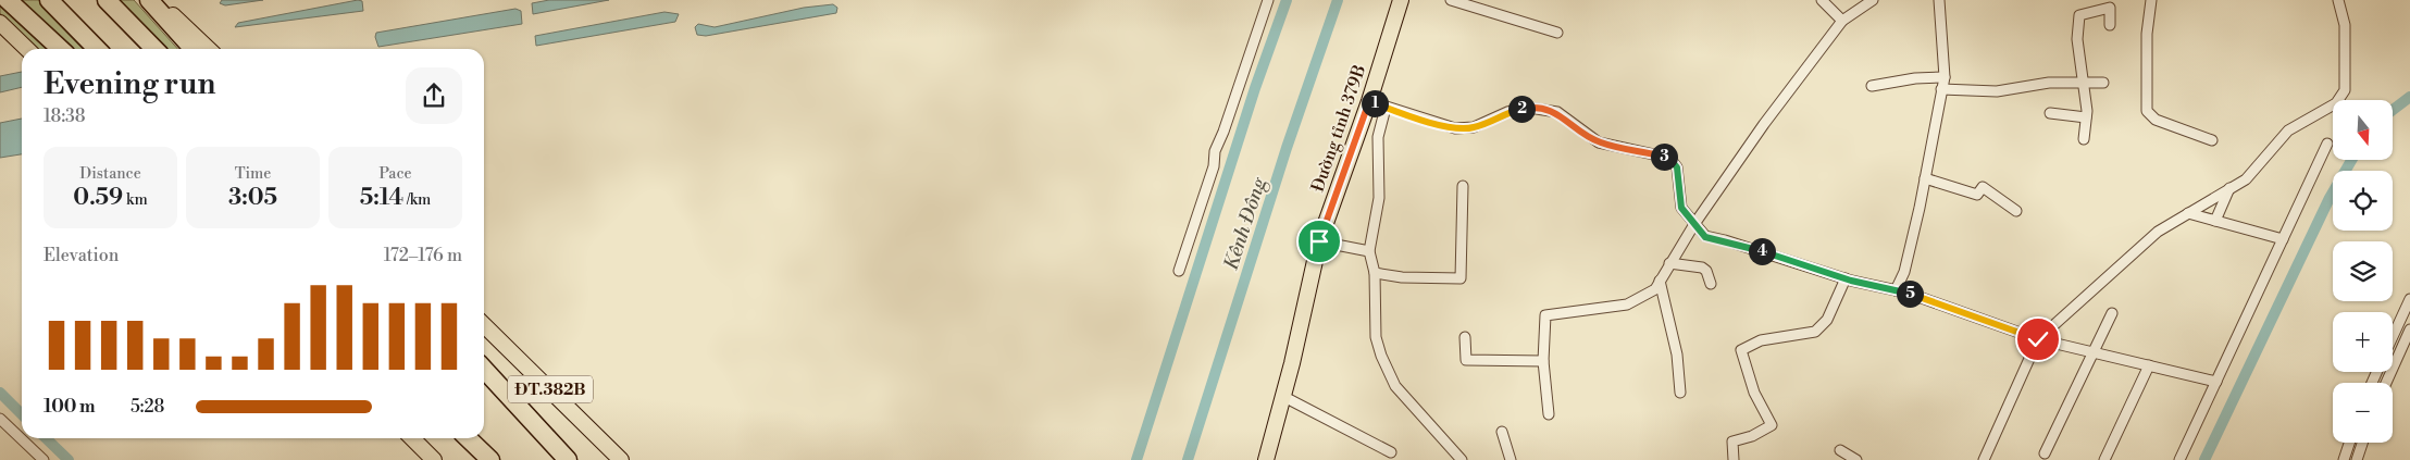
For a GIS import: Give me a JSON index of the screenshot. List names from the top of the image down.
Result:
{
  "streets": {
    "main road": ["Đường tỉnh 379B", "ĐT.382B"]
  },
  "water": ["Kênh Đông"],
  "north": "bottom",
  "page": {
    "heading": ["Evening run", "18:38"],
    "pins": [
      "1",
      "2",
      "3",
      "4",
      "5"
    ],
    "map_buttons": ["+", "−"],
    "stats": [
      ["Distance", "0.59 km"],
      ["Time", "3:05"],
      ["Pace", "5:14 /km"]
    ],
    "chart": ["Elevation", "172–176 m"],
    "list": [
      {
        "name": "100 m",
        "note": "5:28"
      }
    ]
  }
}
